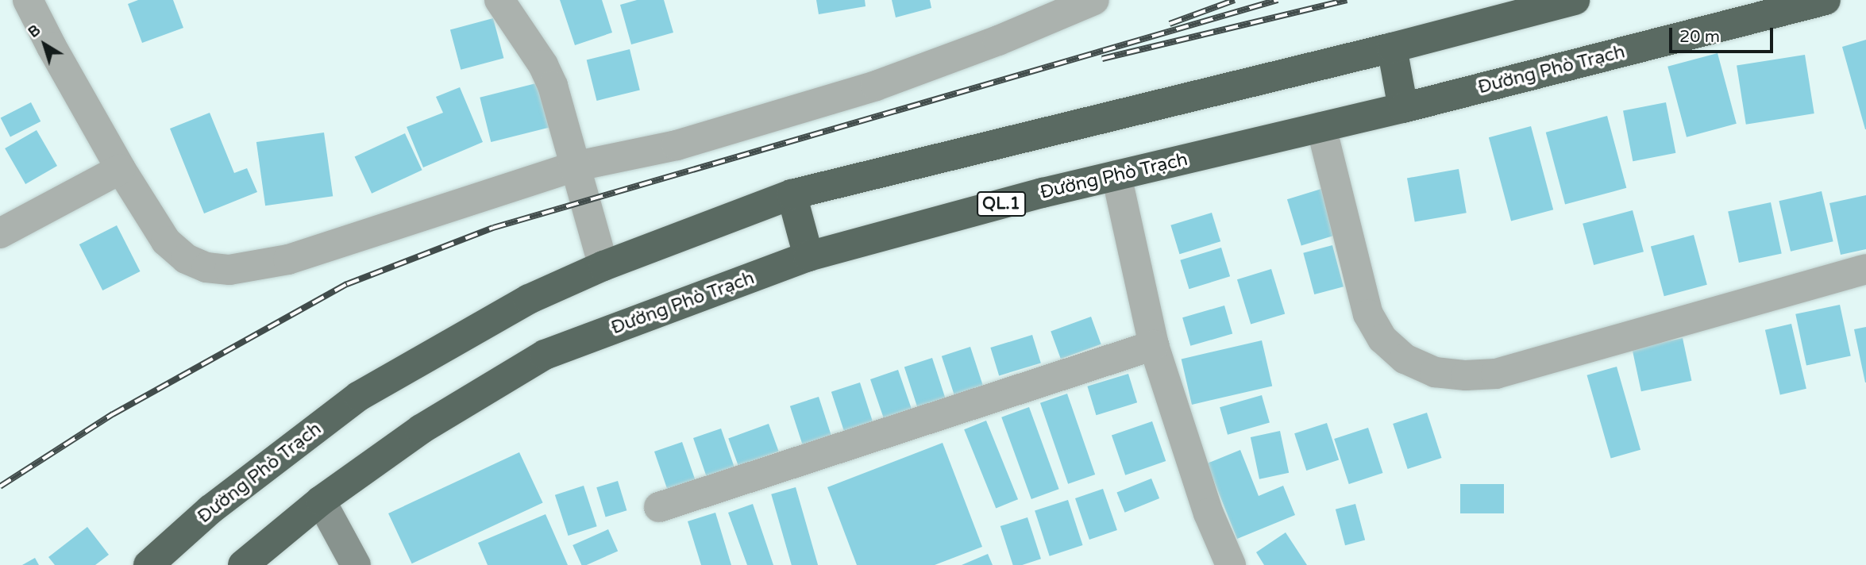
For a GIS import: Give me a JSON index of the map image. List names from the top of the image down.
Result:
{
  "streets": {
    "highway": ["Đường Phò Trạch", "QL.1"]
  },
  "scale_bar": "20 m",
  "north": "top left"
}
